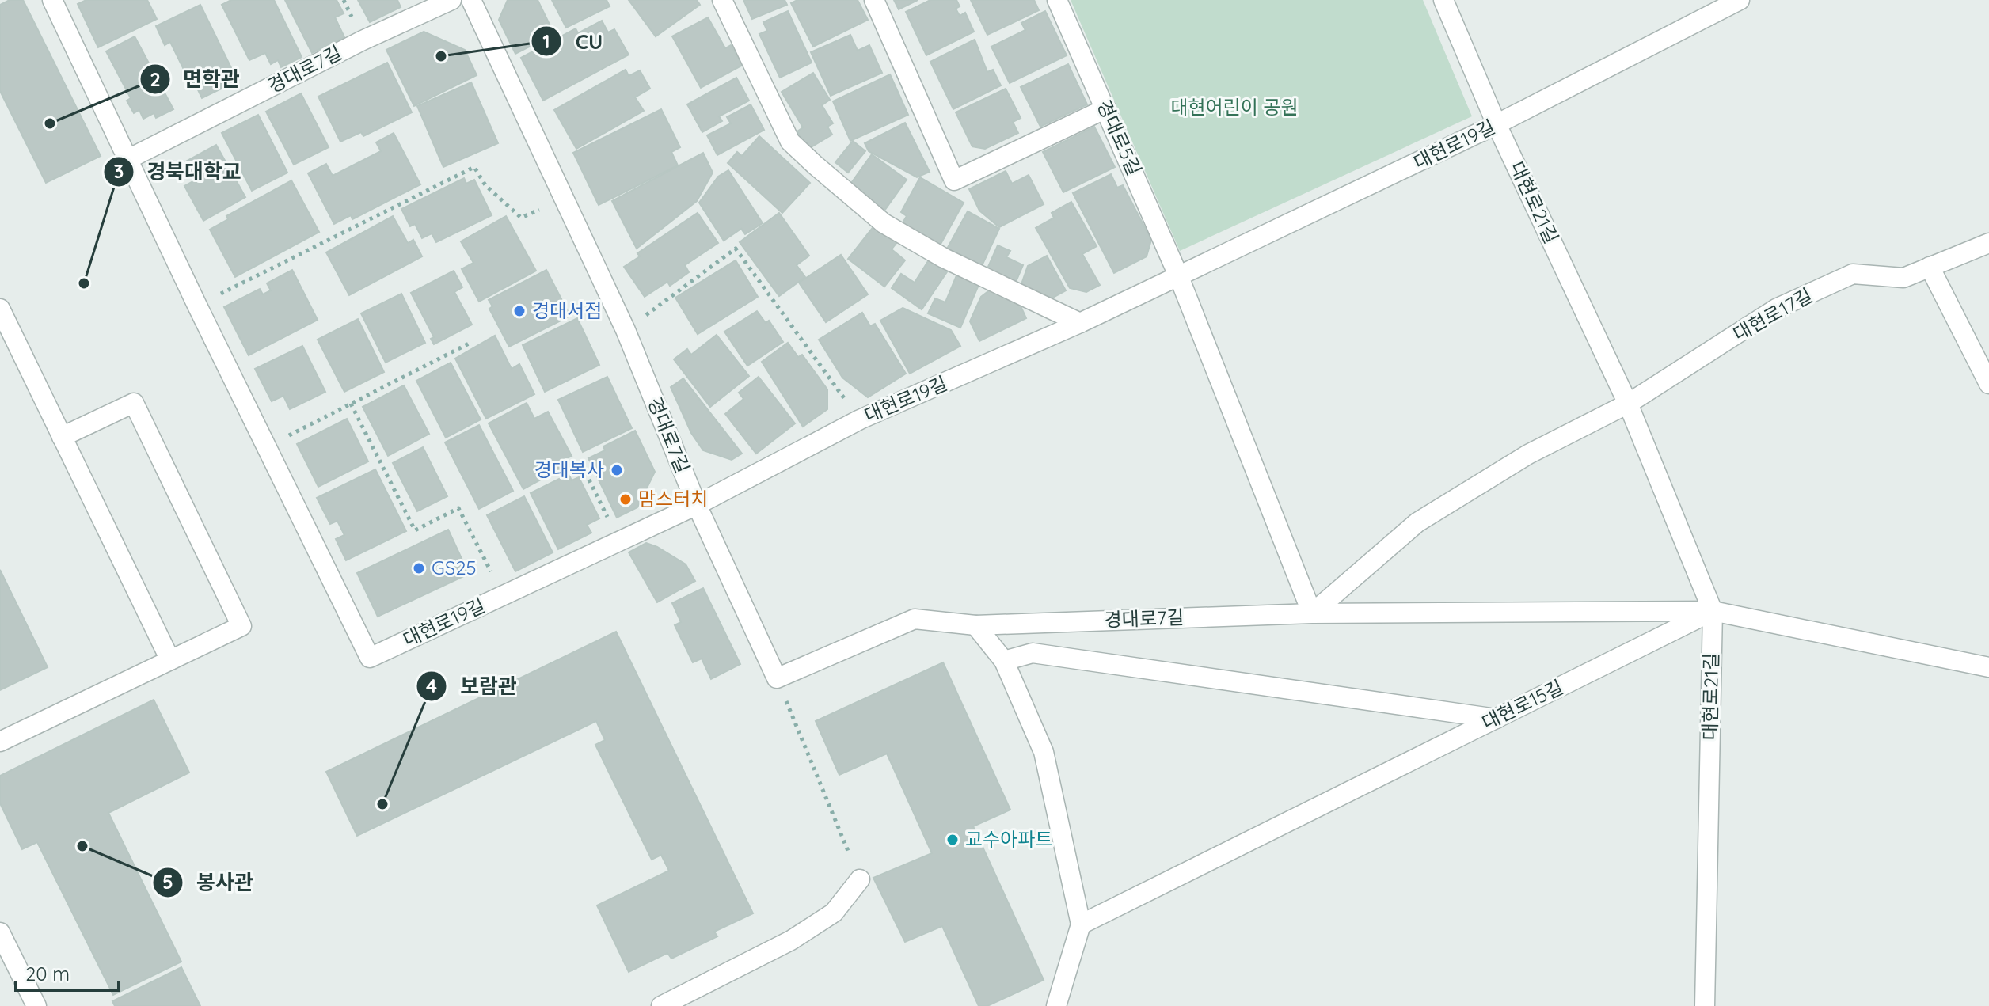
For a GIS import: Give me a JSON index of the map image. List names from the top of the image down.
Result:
{
  "streets": {
    "street": [
      "경대로7길",
      "경대로5길",
      "대현로19길",
      "대현로21길",
      "대현로17길",
      "대현로15길"
    ]
  },
  "crossings": [
    ["경대로7길", "대현로19길"],
    ["경대로7길", "대현로21길"],
    ["경대로7길", "대현로15길"],
    ["경대로5길", "대현로19길"],
    ["대현로19길", "대현로21길"],
    ["대현로21길", "대현로17길"],
    ["대현로21길", "대현로15길"]
  ],
  "parks": ["대현어린이 공원"],
  "places": [
    "CU",
    "면학관",
    "경북대학교",
    "경대서점",
    "경대복사",
    "맘스터치",
    "GS25",
    "보람관",
    "교수아파트",
    "봉사관"
  ],
  "scale_bar": "20 m"
}
